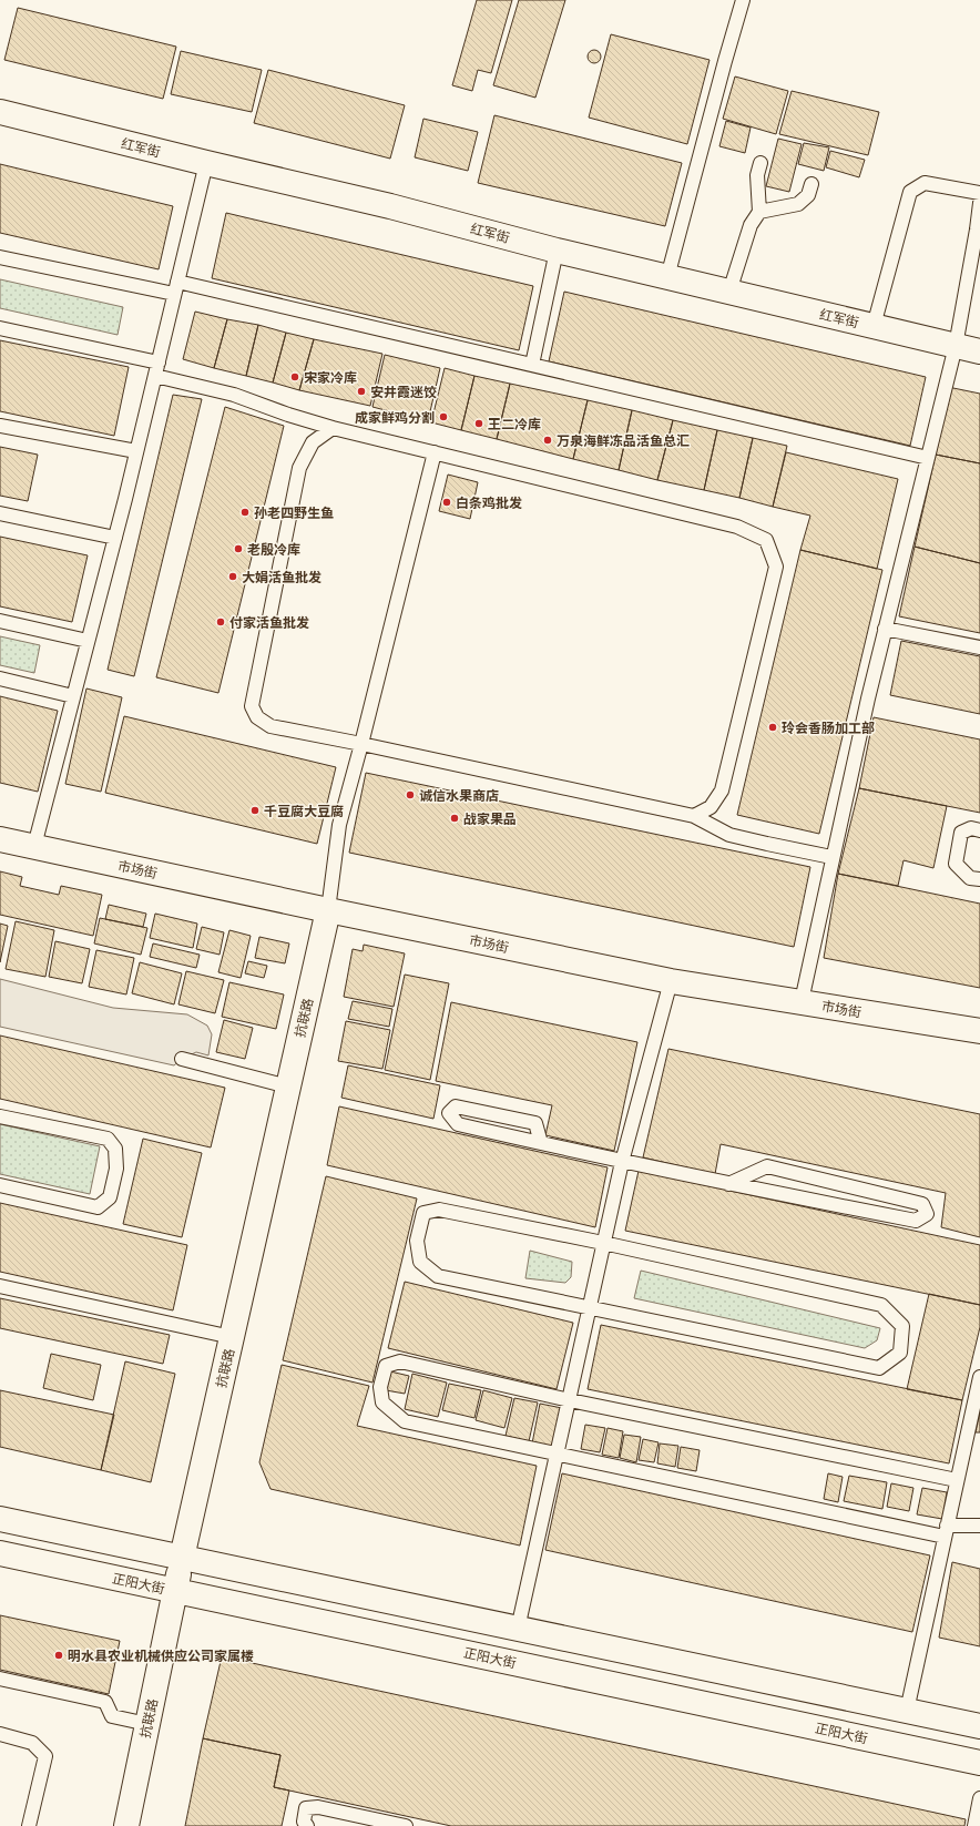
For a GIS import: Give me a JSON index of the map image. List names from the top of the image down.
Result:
{
  "streets": {
    "street": [
      "红军街",
      "市场街",
      "抗联路",
      "正阳大街"
    ]
  },
  "crossings": [
    ["市场街", "抗联路"],
    ["抗联路", "正阳大街"]
  ],
  "places": [
    "宋家冷库",
    "安井霞迷饺",
    "成家鲜鸡分割",
    "王二冷库",
    "万泉海鲜冻品活鱼总汇",
    "白条鸡批发",
    "孙老四野生鱼",
    "老殷冷库",
    "大娟活鱼批发",
    "付家活鱼批发",
    "玲会香肠加工部",
    "诚信水果商店",
    "千豆腐大豆腐",
    "战家果品",
    "明水县农业机械供应公司家属楼"
  ]
}
